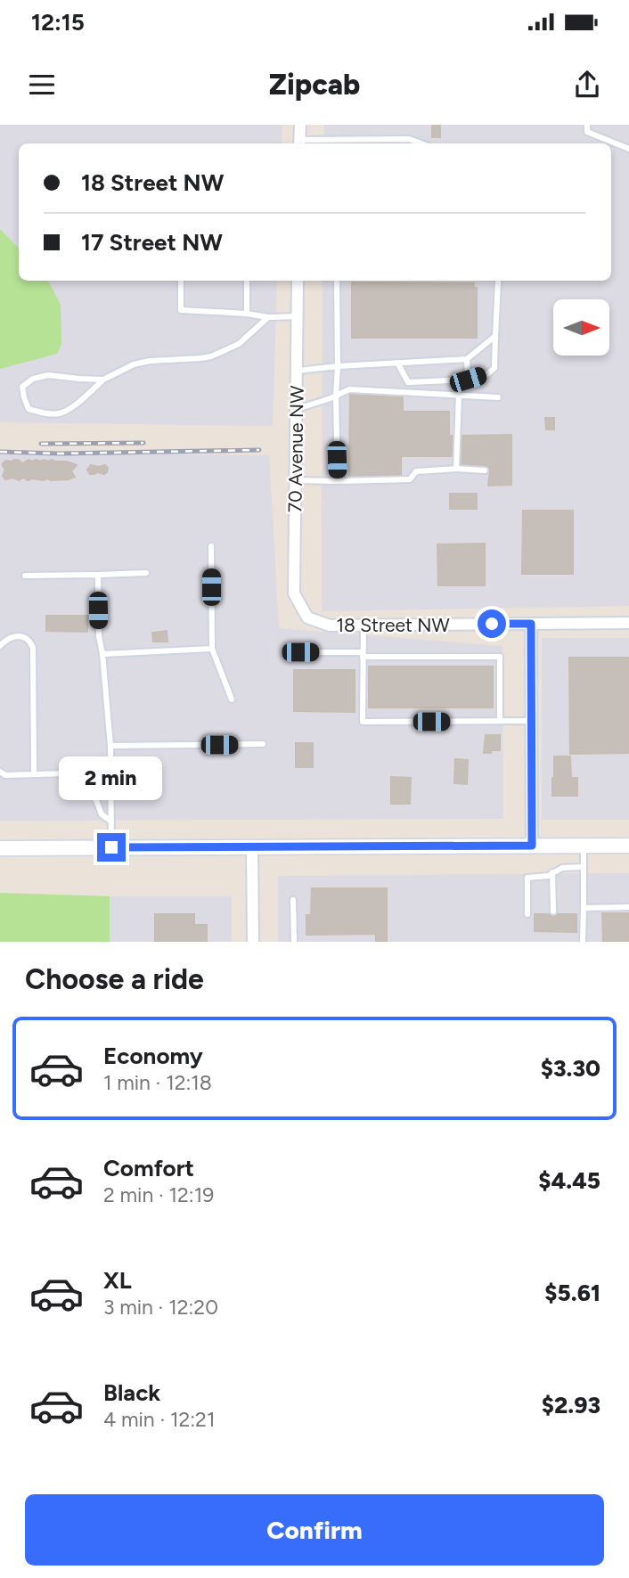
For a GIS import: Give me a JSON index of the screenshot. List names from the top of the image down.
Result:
{
  "streets": {
    "street": ["70 Avenue NW", "18 Street NW"]
  },
  "crossings": [
    ["70 Avenue NW", "18 Street NW"]
  ],
  "north": "right",
  "page": {
    "status": "12:15",
    "header": "Zipcab",
    "banner": ["18 Street NW", "17 Street NW"],
    "bubble": "2 min",
    "heading": "Choose a ride",
    "list": [
      {
        "name": "Economy",
        "note": "1 min · 12:18",
        "value": "$3.30"
      },
      {
        "name": "Comfort",
        "note": "2 min · 12:19",
        "value": "$4.45"
      },
      {
        "name": "XL",
        "note": "3 min · 12:20",
        "value": "$5.61"
      },
      {
        "name": "Black",
        "note": "4 min · 12:21",
        "value": "$2.93"
      }
    ],
    "buttons": "Confirm"
  }
}
